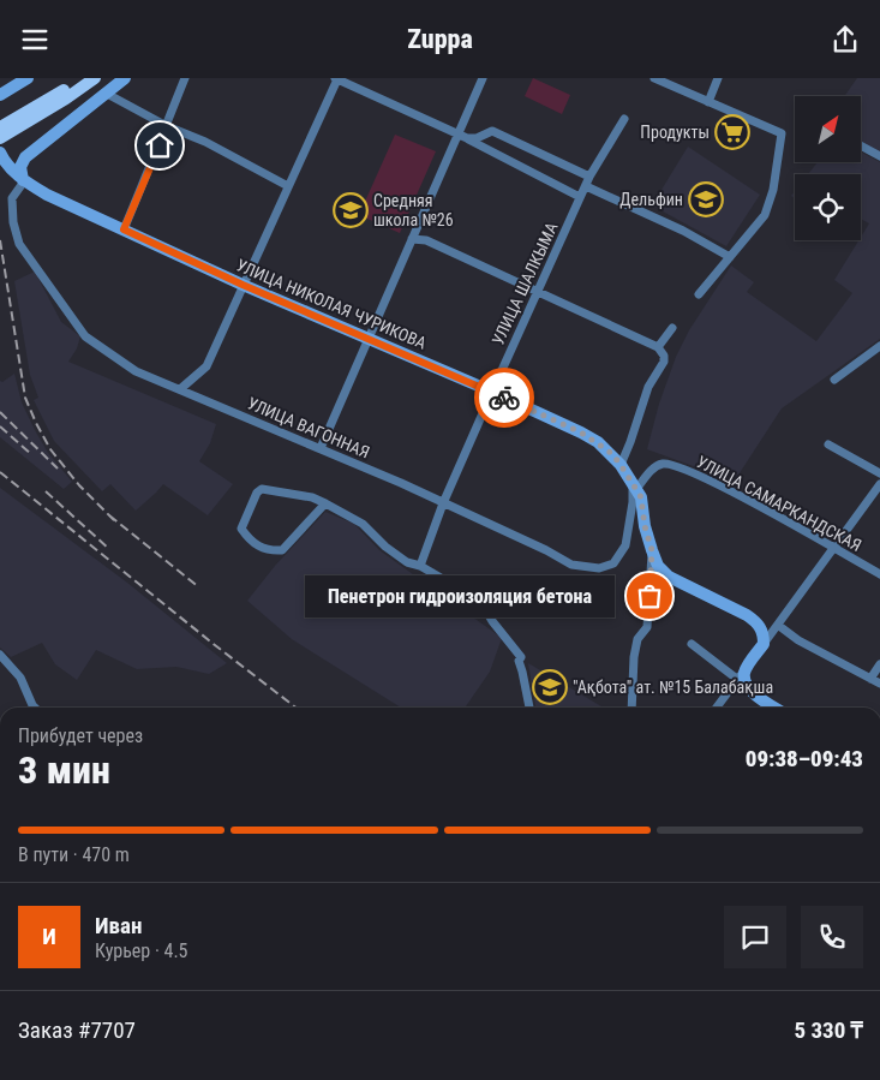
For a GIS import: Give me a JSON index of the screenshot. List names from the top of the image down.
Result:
{
  "streets": {
    "street": [
      "УЛИЦА ШАЛКЫМА",
      "УЛИЦА НИКОЛАЯ ЧУРИКОВА",
      "УЛИЦА ВАГОННАЯ",
      "УЛИЦА САМАРКАНДСКАЯ"
    ]
  },
  "crossings": [
    ["УЛИЦА ШАЛКЫМА", "УЛИЦА НИКОЛАЯ ЧУРИКОВА"],
    ["УЛИЦА ШАЛКЫМА", "УЛИЦА ВАГОННАЯ"],
    ["УЛИЦА НИКОЛАЯ ЧУРИКОВА", "УЛИЦА ВАГОННАЯ"],
    ["УЛИЦА НИКОЛАЯ ЧУРИКОВА", "УЛИЦА САМАРКАНДСКАЯ"],
    ["УЛИЦА ВАГОННАЯ", "УЛИЦА САМАРКАНДСКАЯ"]
  ],
  "places": {
    "supermarket": ["Продукты"],
    "school or university": ["Дельфин", "Средняя школа №26", "\"Ақбота\" ат. №15 Балабақша"],
    "other": ["Пенетрон гидроизоляция бетона"]
  },
  "north": "top right",
  "page": {
    "header": "Zuppa",
    "bubble": "Пенетрон гидроизоляция бетона",
    "heading": ["3 мин", "Прибудет через", "09:38–09:43"],
    "panel": [
      "Иван",
      "Курьер · 4.5",
      "Заказ #7707",
      "5 330 ₸"
    ],
    "bar": "В пути · 470 m",
    "round": "И"
  }
}
